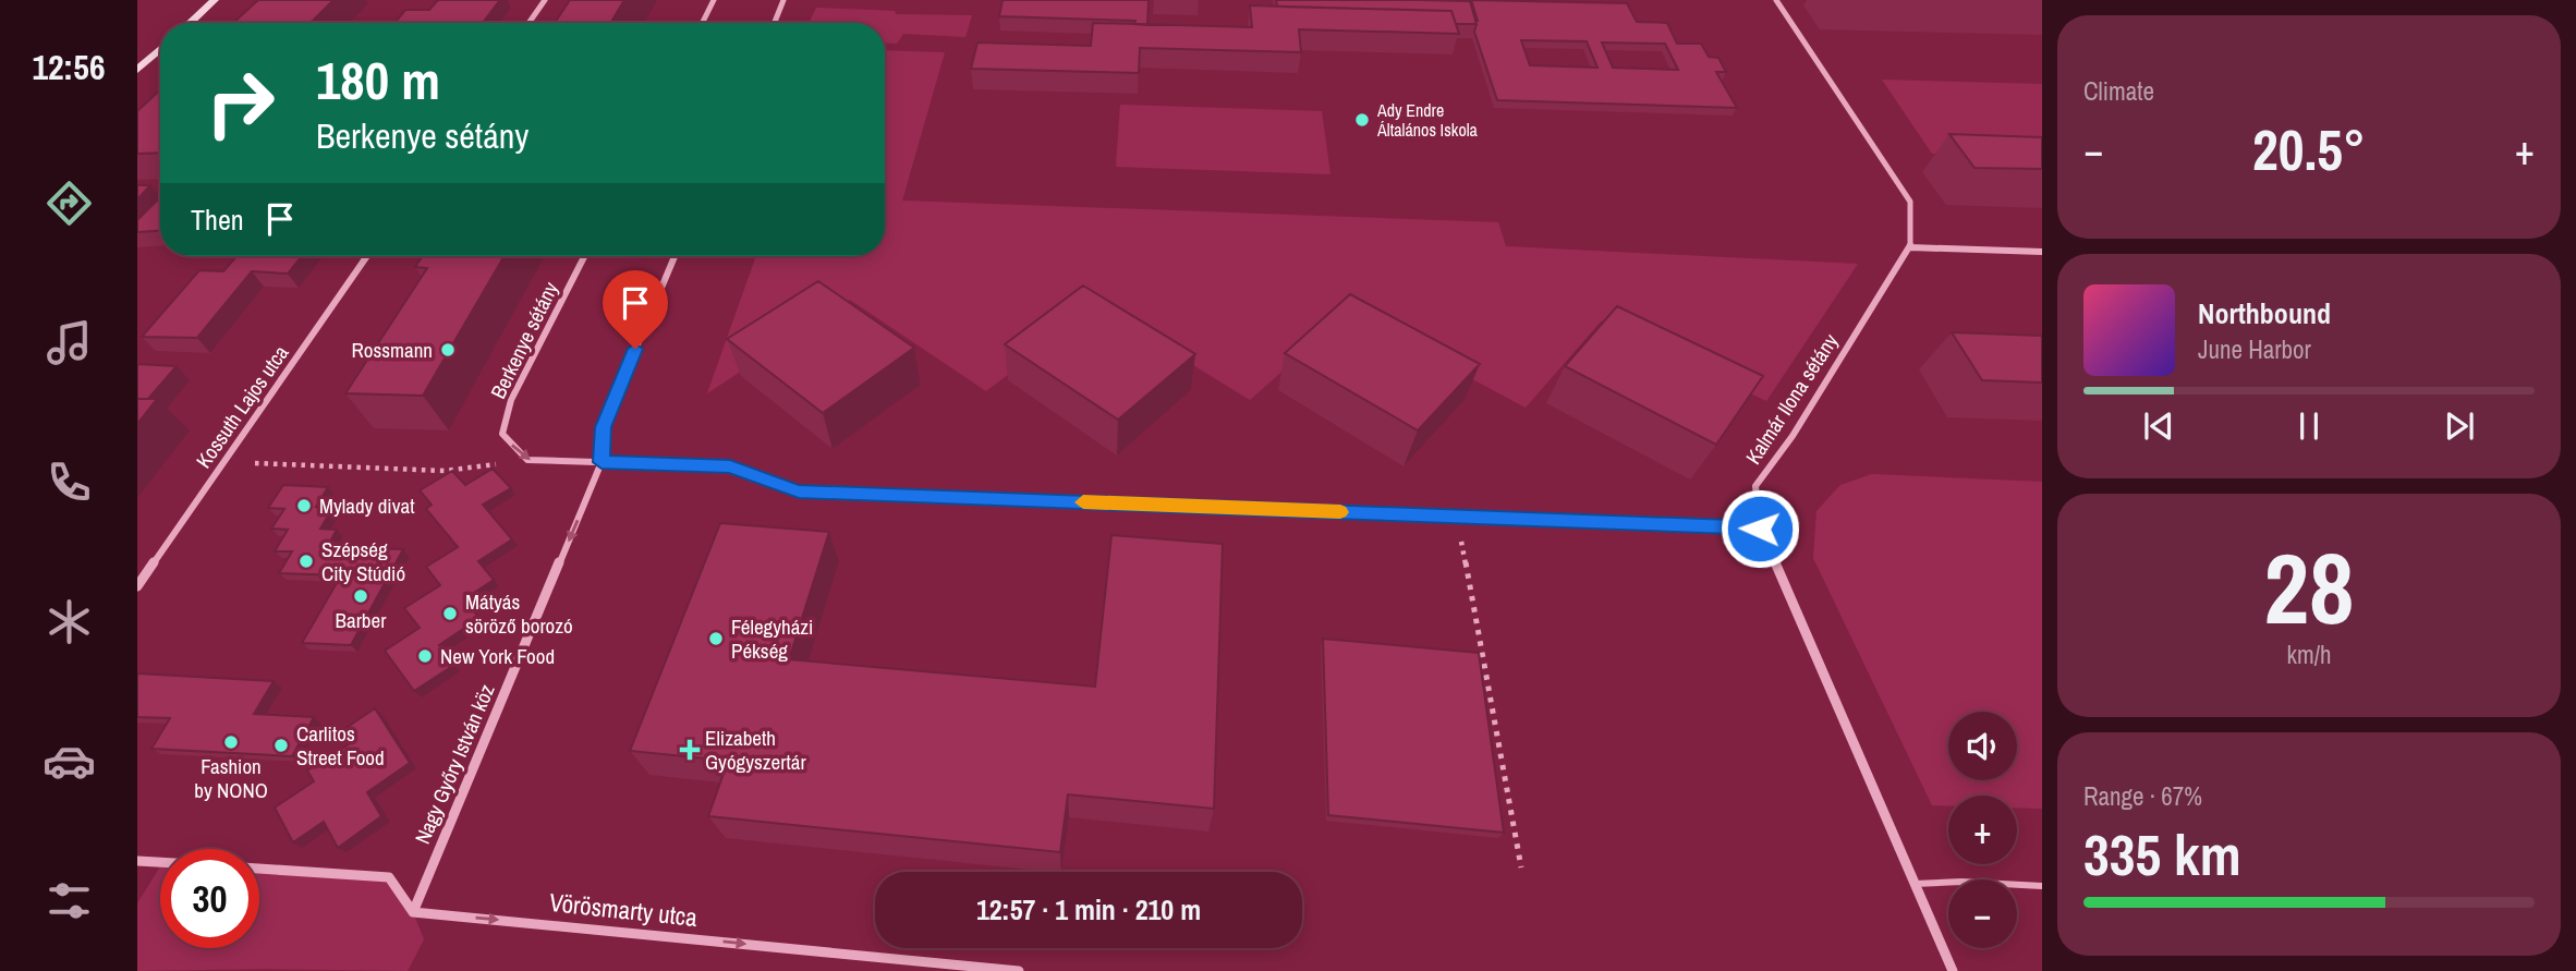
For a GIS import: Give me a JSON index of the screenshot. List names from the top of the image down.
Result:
{
  "streets": {
    "street": [
      "Berkenye sétány",
      "Kalmár Ilona sétány",
      "Kossuth Lajos utca",
      "Nagy Győry István köz",
      "Vörösmarty utca"
    ]
  },
  "crossings": [
    ["Nagy Győry István köz", "Vörösmarty utca"]
  ],
  "one_way": ["Berkenye sétány", "Nagy Győry István köz", "Vörösmarty utca"],
  "places": {
    "other": [
      "Ady Endre Általános Iskola",
      "Rossmann",
      "Mylady divat",
      "Szépség City Stúdió",
      "Barber",
      "Mátyás söröző borozó",
      "Félegyházi Pékség",
      "New York Food",
      "Fashion by NONO",
      "Carlitos Street Food"
    ],
    "health": ["Elizabeth Gyógyszertár"]
  },
  "page": {
    "tabs": "12:56",
    "tile": [
      "Climate",
      ["28", "km/h"],
      ["Range · 67%", "335 km"]
    ],
    "turn": ["180 m", "Berkenye sétány"],
    "heat": ["−", "20.5°", "+"],
    "then": "Then",
    "song": ["Northbound", "June Harbor"],
    "map_buttons": ["+", "−"],
    "limit": "30",
    "trip": "12:57 · 1 min · 210 m"
  }
}
